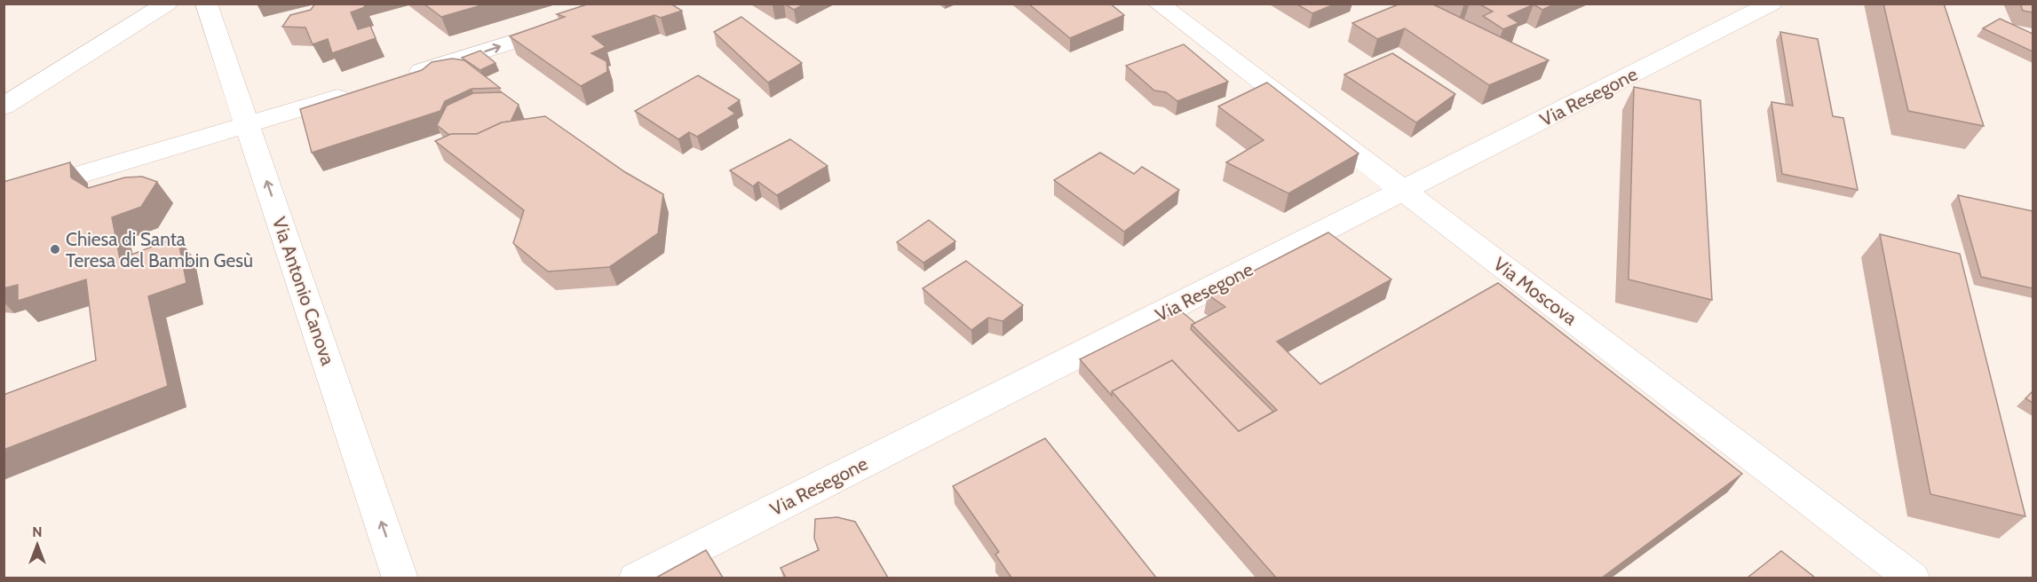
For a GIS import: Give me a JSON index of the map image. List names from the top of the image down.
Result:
{
  "streets": {
    "street": ["Via Resegone", "Via Antonio Canova", "Via Moscova"]
  },
  "crossings": [
    ["Via Resegone", "Via Moscova"]
  ],
  "one_way": ["Via Antonio Canova"],
  "places": ["Chiesa di Santa Teresa del Bambin Gesù"],
  "north": "top"
}
